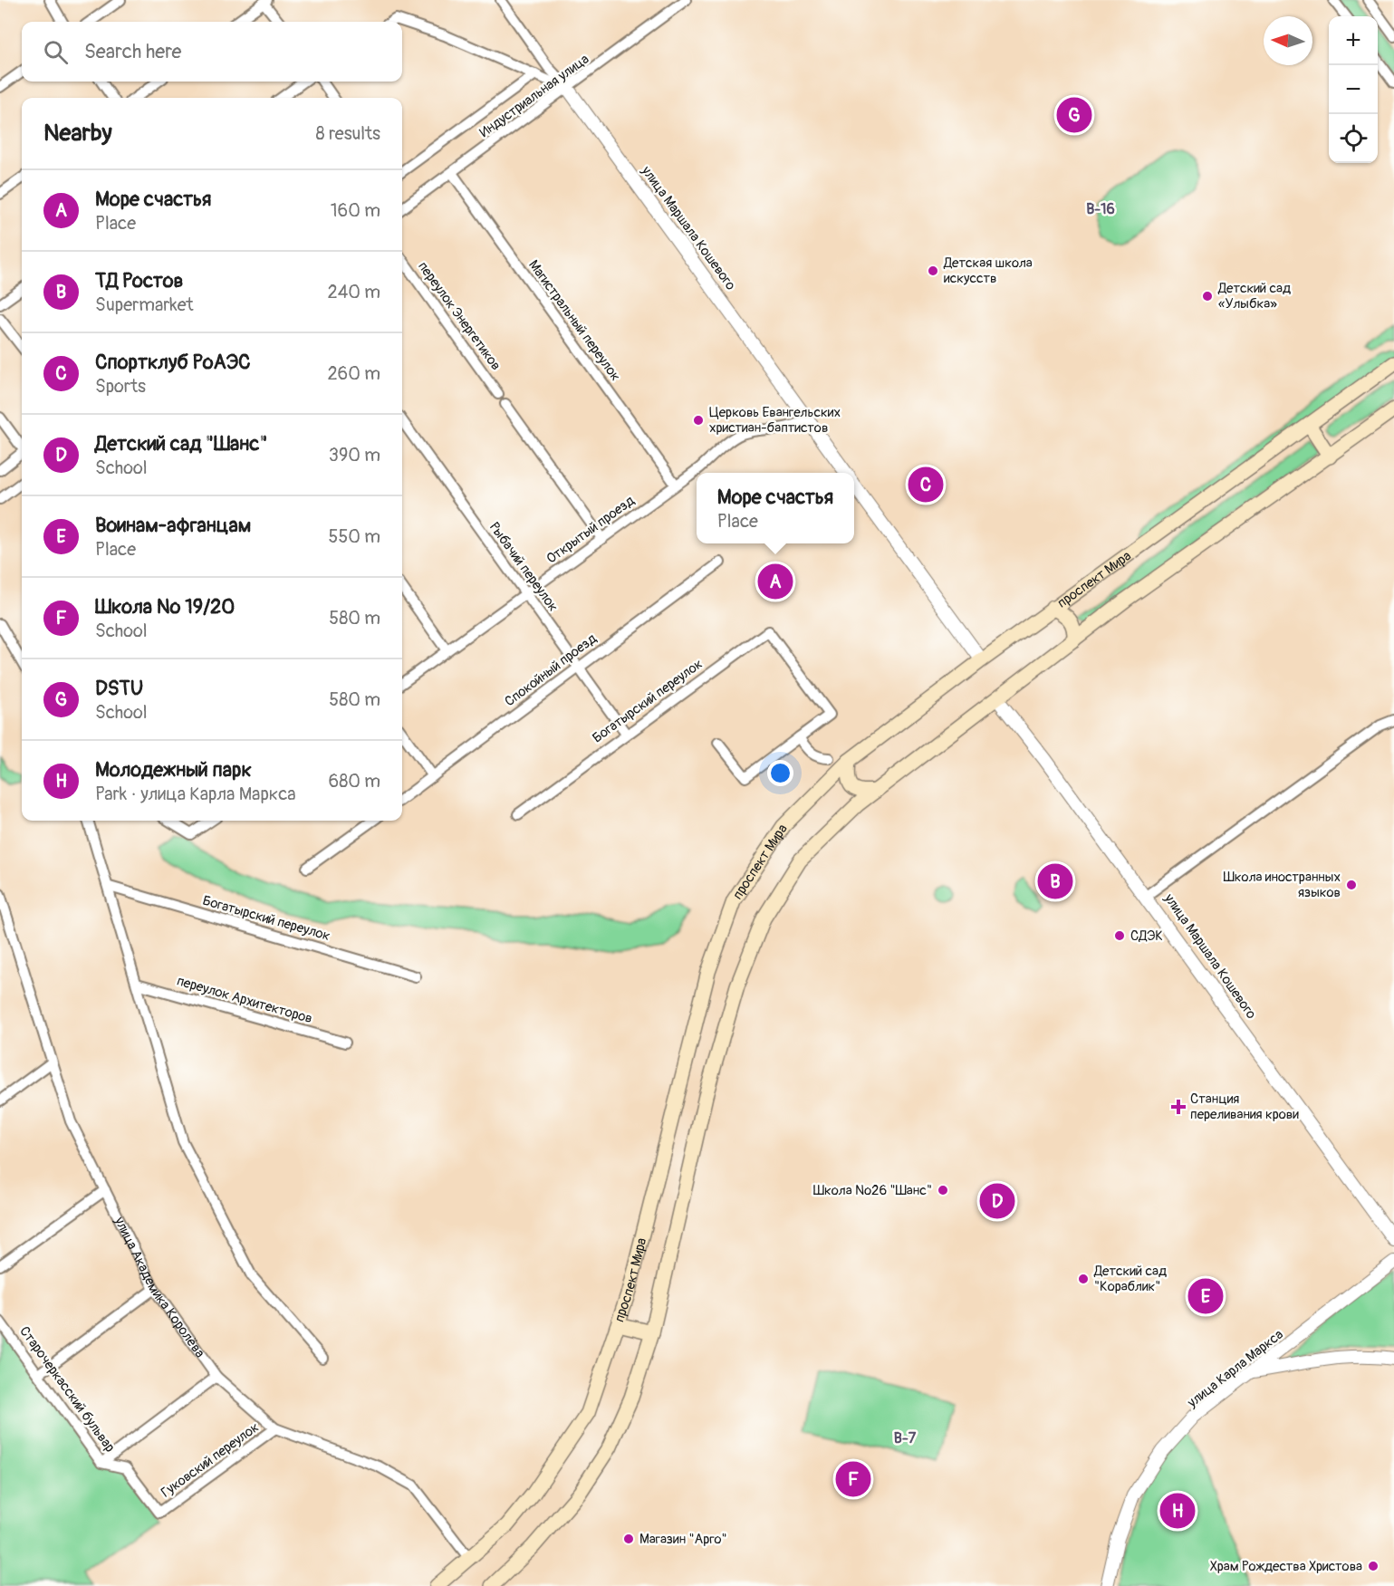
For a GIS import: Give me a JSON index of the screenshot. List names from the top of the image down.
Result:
{
  "streets": {
    "main road": ["проспект Мира"],
    "street": [
      "Индустриальная улица",
      "улица Маршала Кошевого",
      "переулок Энергетиков",
      "Магистральный переулок",
      "Открытый проезд",
      "Рыбачий переулок",
      "Спокойный проезд",
      "Богатырский переулок",
      "переулок Архитекторов",
      "улица Академика Королёва",
      "улица Карла Маркса",
      "Старочеркасский бульвар",
      "Гуковский переулок"
    ]
  },
  "crossings": [
    ["Индустриальная улица", "улица Маршала Кошевого"],
    ["Индустриальная улица", "Магистральный переулок"],
    ["улица Маршала Кошевого", "Открытый проезд"],
    ["улица Маршала Кошевого", "проспект Мира"],
    ["Магистральный переулок", "Открытый проезд"],
    ["Открытый проезд", "Рыбачий переулок"],
    ["Рыбачий переулок", "Спокойный проезд"],
    ["Рыбачий переулок", "Богатырский переулок"],
    ["проспект Мира", "улица Академика Королёва"],
    ["улица Академика Королёва", "Гуковский переулок"],
    ["Старочеркасский бульвар", "Гуковский переулок"]
  ],
  "districts": ["В-16", "В-7"],
  "places": {
    "other": [
      "Детская школа искусств",
      "Детский сад «Улыбка»",
      "Церковь Евангельских христиан-баптистов",
      "Школа иностранных языков",
      "СДЭК",
      "Школа №26 \"Шанс\"",
      "Детский сад \"Кораблик\"",
      "Магазин \"Арго\"",
      "Храм Рождества Христова"
    ],
    "health": ["Станция переливания крови"]
  },
  "north": "left",
  "page": {
    "map_buttons": ["+", "−"],
    "search": "Search here",
    "pins": [
      "G",
      "C",
      "A",
      "B",
      "D",
      "E",
      "F",
      "H"
    ],
    "heading": ["Nearby", "8 results"],
    "list": [
      {
        "mark": "A",
        "name": "Море счастья",
        "note": "Place",
        "value": "160 m"
      },
      {
        "mark": "B",
        "name": "ТД Ростов",
        "note": "Supermarket",
        "value": "240 m"
      },
      {
        "mark": "C",
        "name": "Спортклуб РоАЭС",
        "note": "Sports",
        "value": "260 m"
      },
      {
        "mark": "D",
        "name": "Детский сад \"Шанс\"",
        "note": "School",
        "value": "390 m"
      },
      {
        "mark": "E",
        "name": "Воинам-афганцам",
        "note": "Place",
        "value": "550 m"
      },
      {
        "mark": "F",
        "name": "Школа № 19/20",
        "note": "School",
        "value": "580 m"
      },
      {
        "mark": "G",
        "name": "DSTU",
        "note": "School",
        "value": "580 m"
      },
      {
        "mark": "H",
        "name": "Молодежный парк",
        "note": "Park · улица Карла Маркса",
        "value": "680 m"
      }
    ],
    "popup": ["Море счастья", "Place"]
  }
}
